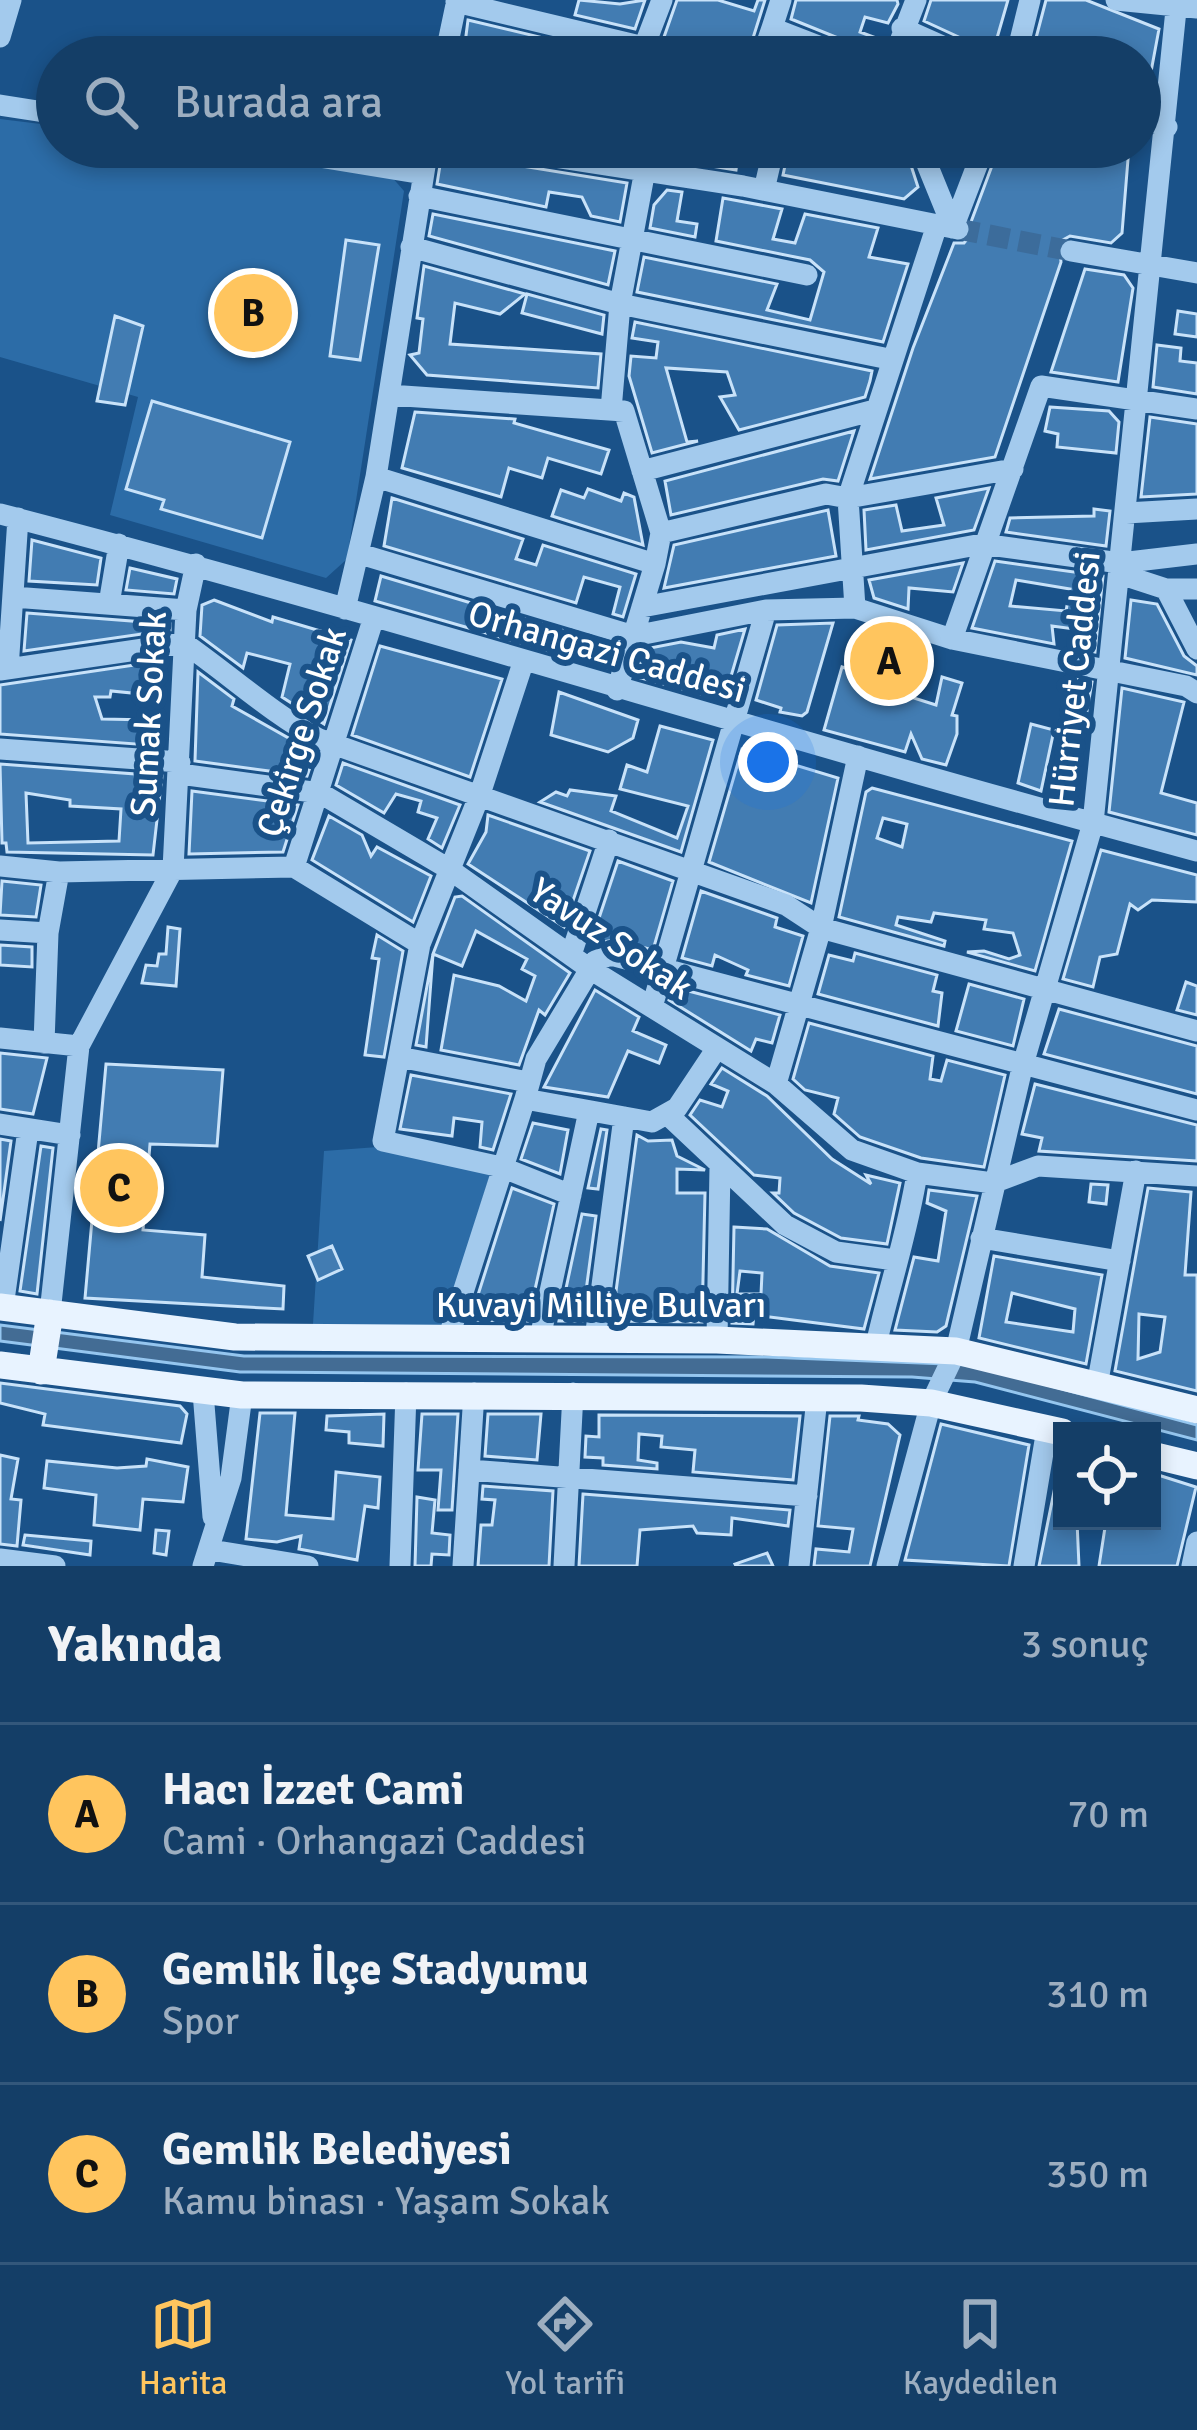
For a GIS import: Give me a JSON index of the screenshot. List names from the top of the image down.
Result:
{
  "streets": {
    "main road": ["Kuvayi Milliye Bulvarı"],
    "street": [
      "Orhangazi Caddesi",
      "Hürriyet Caddesi",
      "Sumak Sokak",
      "Çekirge Sokak",
      "Yavuz Sokak"
    ]
  },
  "crossings": [
    ["Orhangazi Caddesi", "Hürriyet Caddesi"],
    ["Orhangazi Caddesi", "Sumak Sokak"],
    ["Orhangazi Caddesi", "Çekirge Sokak"],
    ["Hürriyet Caddesi", "Yavuz Sokak"],
    ["Hürriyet Caddesi", "Kuvayi Milliye Bulvarı"],
    ["Sumak Sokak", "Yavuz Sokak"],
    ["Çekirge Sokak", "Yavuz Sokak"]
  ],
  "page": {
    "search": "Burada ara",
    "pins": ["B", "A", "C"],
    "heading": ["Yakında", "3 sonuç"],
    "list": [
      {
        "mark": "A",
        "name": "Hacı İzzet Cami",
        "note": "Cami · Orhangazi Caddesi",
        "value": "70 m"
      },
      {
        "mark": "B",
        "name": "Gemlik İlçe Stadyumu",
        "note": "Spor",
        "value": "310 m"
      },
      {
        "mark": "C",
        "name": "Gemlik Belediyesi",
        "note": "Kamu binası · Yaşam Sokak",
        "value": "350 m"
      }
    ],
    "nav": ["Harita", "Yol tarifi", "Kaydedilen"]
  }
}
